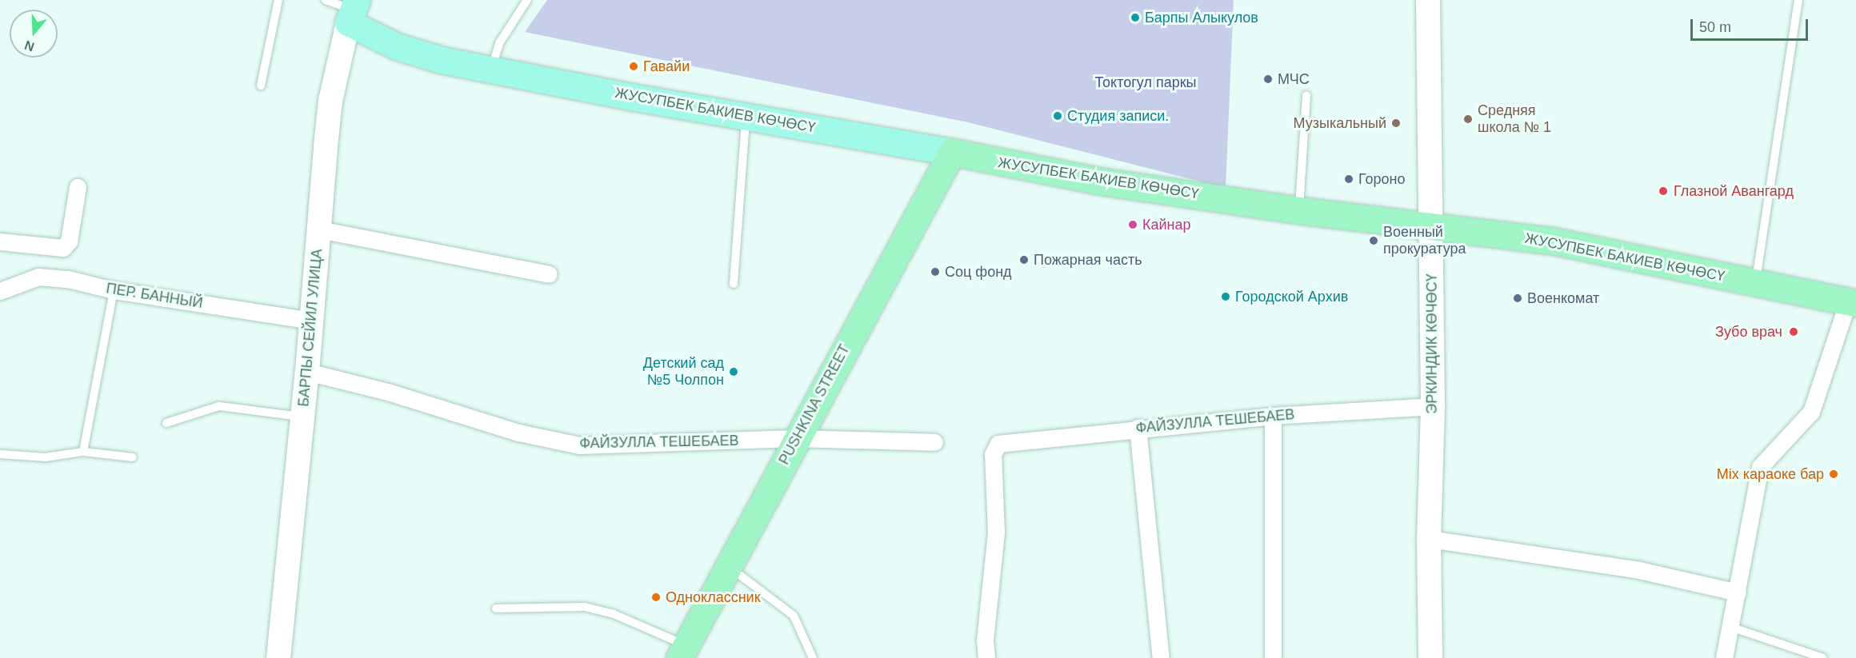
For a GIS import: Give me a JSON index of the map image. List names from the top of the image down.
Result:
{
  "streets": {
    "highway": ["ЖУСУПБЕК БАКИЕВ КӨЧӨСҮ", "PUSHKINA STREET"],
    "main road": ["БАРПЫ СЕЙИЛ УЛИЦА", "ЭРКИНДИК КӨЧӨСҮ"],
    "street": ["ПЕР. БАННЫЙ", "ФАЙЗУЛЛА ТЕШЕБАЕВ"]
  },
  "crossings": [
    ["ЖУСУПБЕК БАКИЕВ КӨЧӨСҮ", "БАРПЫ СЕЙИЛ УЛИЦА"],
    ["ЖУСУПБЕК БАКИЕВ КӨЧӨСҮ", "ЭРКИНДИК КӨЧӨСҮ"],
    ["ЖУСУПБЕК БАКИЕВ КӨЧӨСҮ", "PUSHKINA STREET"],
    ["ПЕР. БАННЫЙ", "БАРПЫ СЕЙИЛ УЛИЦА"],
    ["БАРПЫ СЕЙИЛ УЛИЦА", "ФАЙЗУЛЛА ТЕШЕБАЕВ"],
    ["ЭРКИНДИК КӨЧӨСҮ", "ФАЙЗУЛЛА ТЕШЕБАЕВ"],
    ["PUSHKINA STREET", "ФАЙЗУЛЛА ТЕШЕБАЕВ"]
  ],
  "parks": ["Токтогул паркы"],
  "places": [
    "Барпы Алыкулов",
    "Гавайи",
    "МЧС",
    "Студия записи.",
    "Средняя школа № 1",
    "Музыкальный",
    "Гороно",
    "Глазной Авангард",
    "Кайнар",
    "Военный прокуратура",
    "Пожарная часть",
    "Соц фонд",
    "Городской Архив",
    "Военкомат",
    "Зубо врач",
    "Детский сад №5 Чолпон",
    "Mix караоке бар",
    "Одноклассник"
  ],
  "scale_bar": "50 m",
  "north": "bottom"
}
